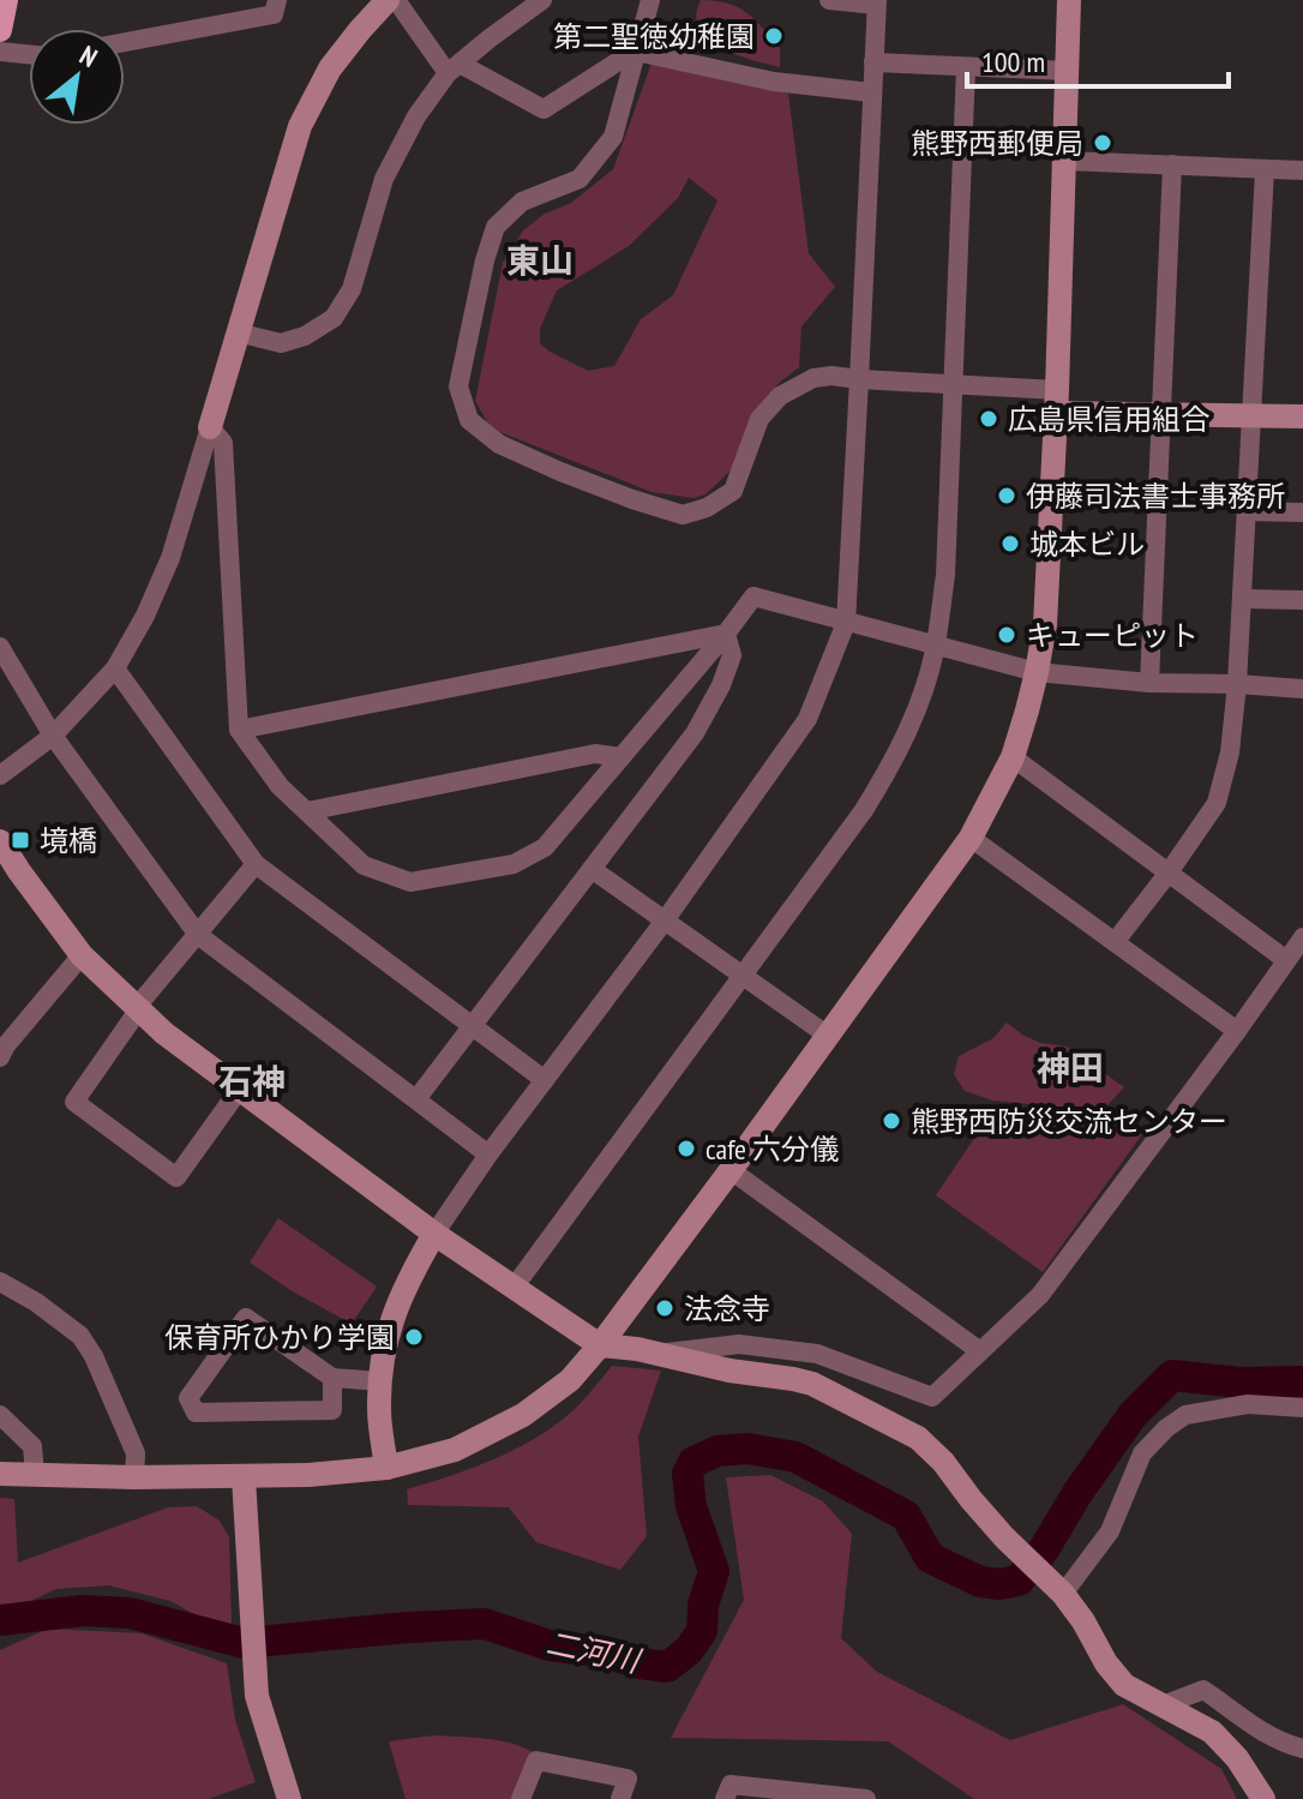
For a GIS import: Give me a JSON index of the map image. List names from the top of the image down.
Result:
{
  "districts": ["東山", "神田", "石神"],
  "water": ["二河川"],
  "places": {
    "other": [
      "第二聖徳幼稚園",
      "熊野西郵便局",
      "広島県信用組合",
      "伊藤司法書士事務所",
      "城本ビル",
      "キューピット",
      "熊野西防災交流センター",
      "cafe 六分儀",
      "法念寺",
      "保育所ひかり学園"
    ],
    "transit": ["境橋"]
  },
  "scale_bar": "100 m",
  "north": "top right"
}
